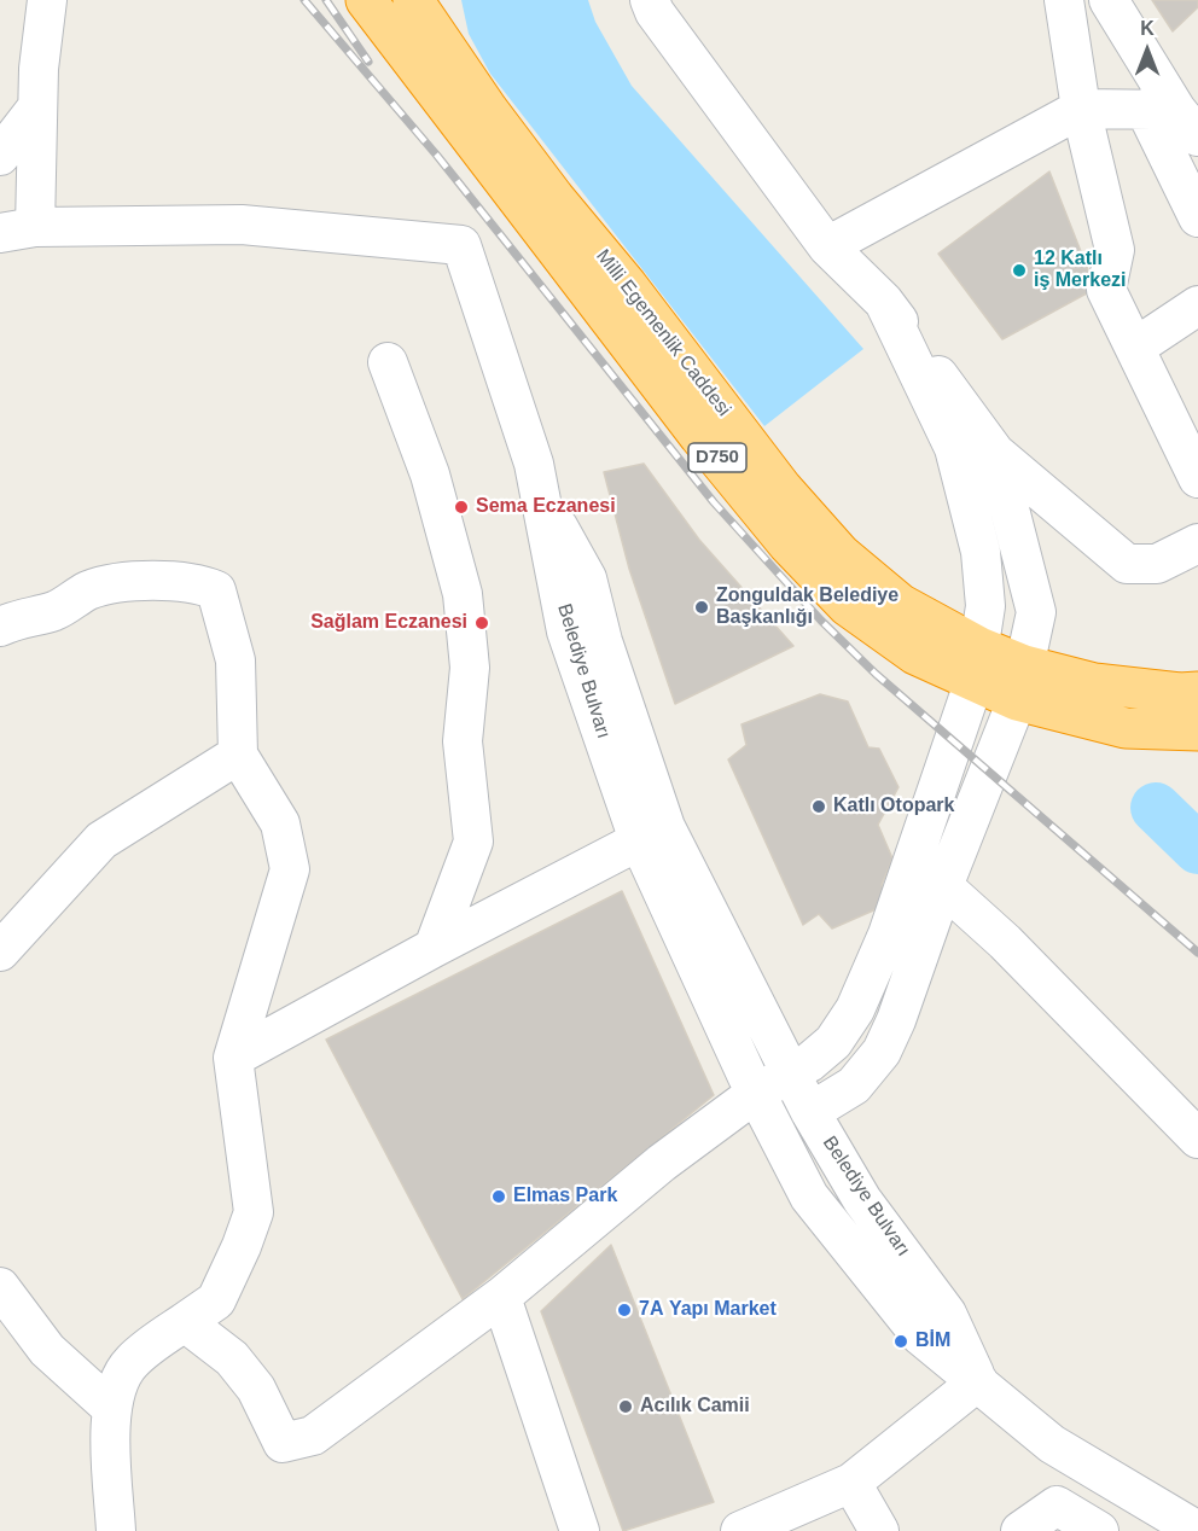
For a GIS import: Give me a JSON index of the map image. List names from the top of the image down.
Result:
{
  "streets": {
    "highway": ["Milli Egemenlik Caddesi", "D750"],
    "street": ["Belediye Bulvarı"]
  },
  "crossings": [
    ["Milli Egemenlik Caddesi", "D750"]
  ],
  "places": [
    "12 Katlı iş Merkezi",
    "Sema Eczanesi",
    "Zonguldak Belediye Başkanlığı",
    "Sağlam Eczanesi",
    "Katlı Otopark",
    "Elmas Park",
    "7A Yapı Market",
    "BİM",
    "Acılık Camii"
  ],
  "north": "top"
}
